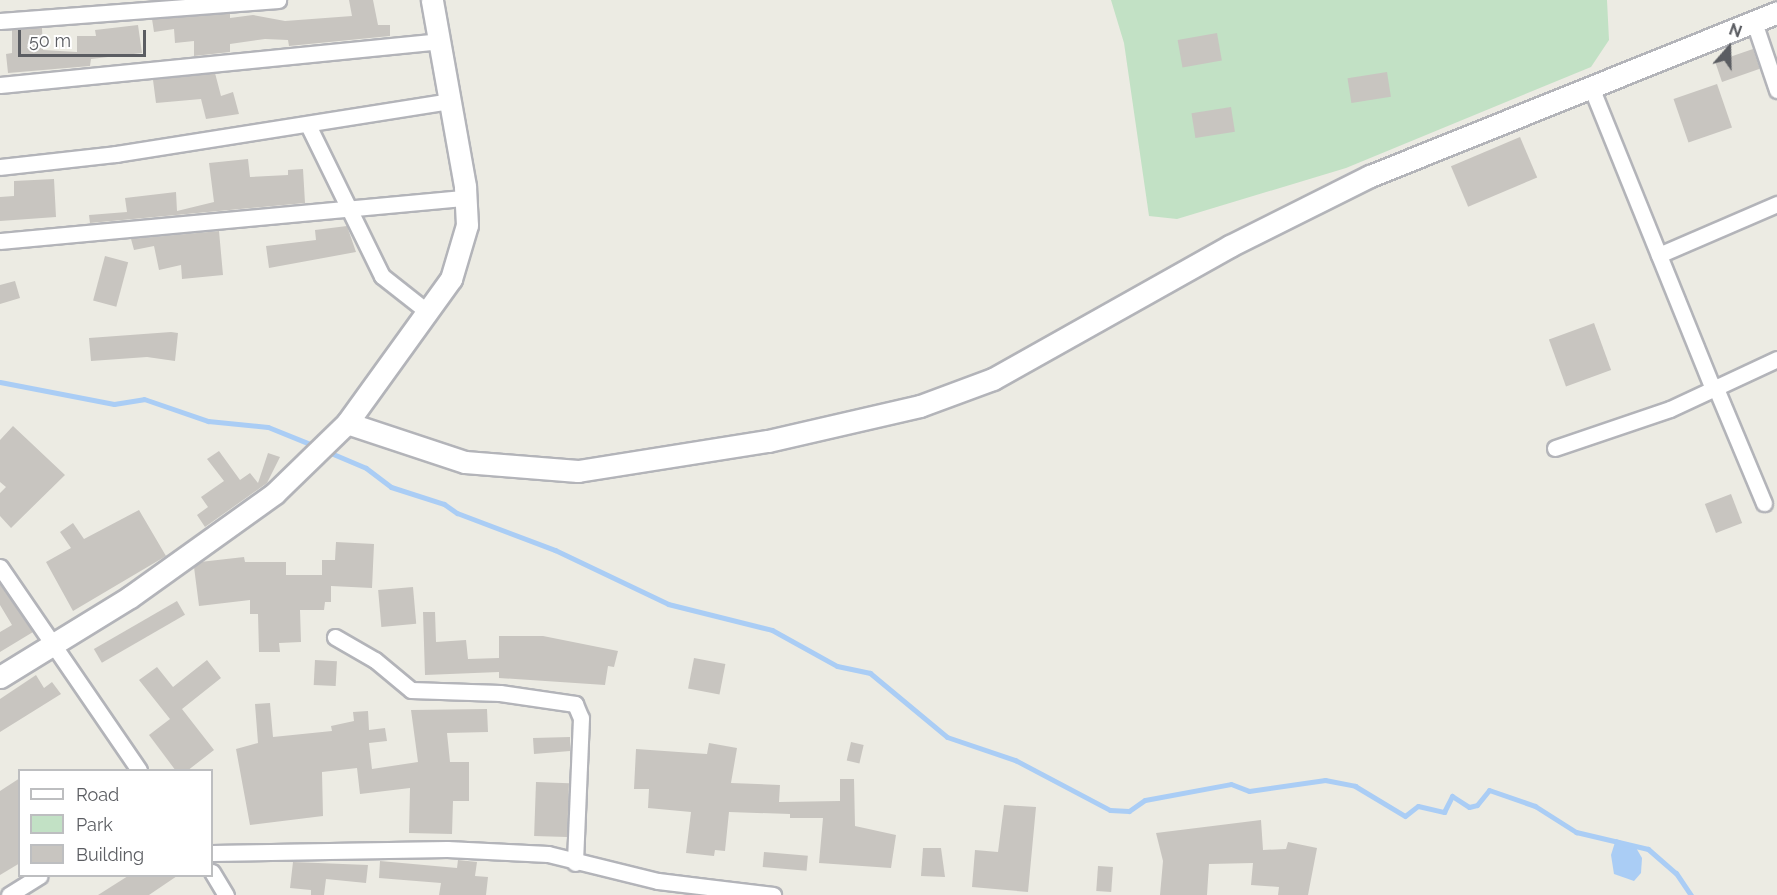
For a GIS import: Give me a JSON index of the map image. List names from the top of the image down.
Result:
{
  "legend": ["Road", "Park", "Building"],
  "scale_bar": "50 m",
  "north": "top"
}
